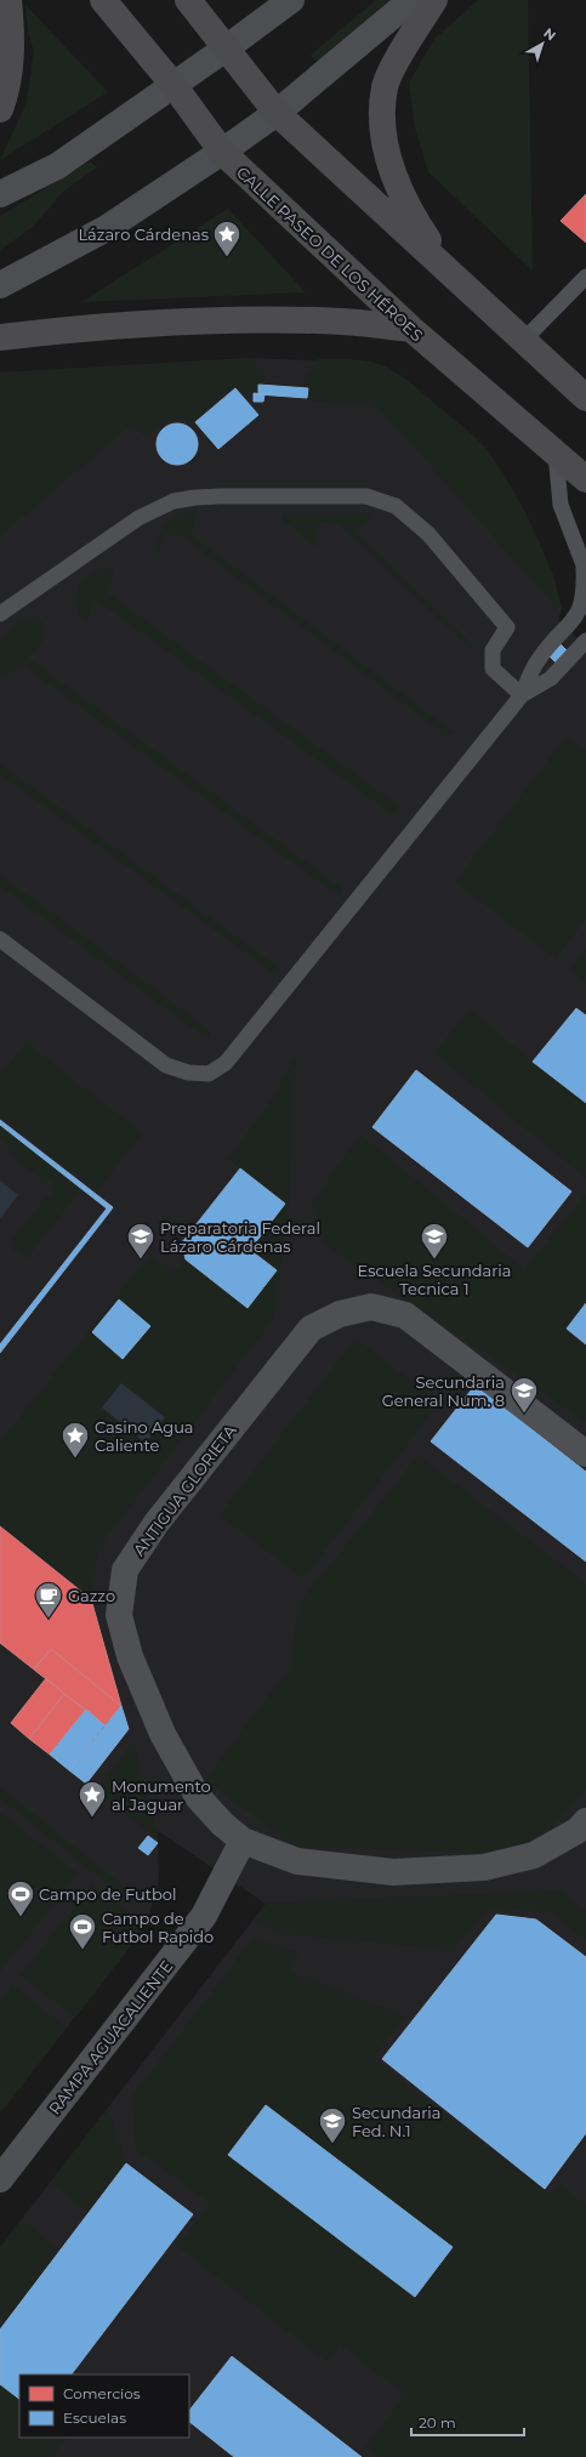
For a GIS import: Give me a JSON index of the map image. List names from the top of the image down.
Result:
{
  "streets": {
    "main road": ["CALLE PASEO DE LOS HÉROES"],
    "street": ["ANTIGUA GLORIETA", "RAMPA AGUACALIENTE"]
  },
  "crossings": [
    ["ANTIGUA GLORIETA", "RAMPA AGUACALIENTE"]
  ],
  "places": {
    "place": ["Lázaro Cárdenas", "Casino Agua Caliente", "Monumento al Jaguar"],
    "school or university": [
      "Preparatoria Federal Lázaro Cárdenas",
      "Escuela Secundaria Tecnica 1",
      "Secundaria General Num. 8",
      "Secundaria Fed. N.1"
    ],
    "cafe": ["Gazzo"],
    "sports": ["Campo de Futbol", "Campo de Futbol Rapido"]
  },
  "legend": ["Comercios", "Escuelas"],
  "scale_bar": "20 m",
  "north": "top right"
}
